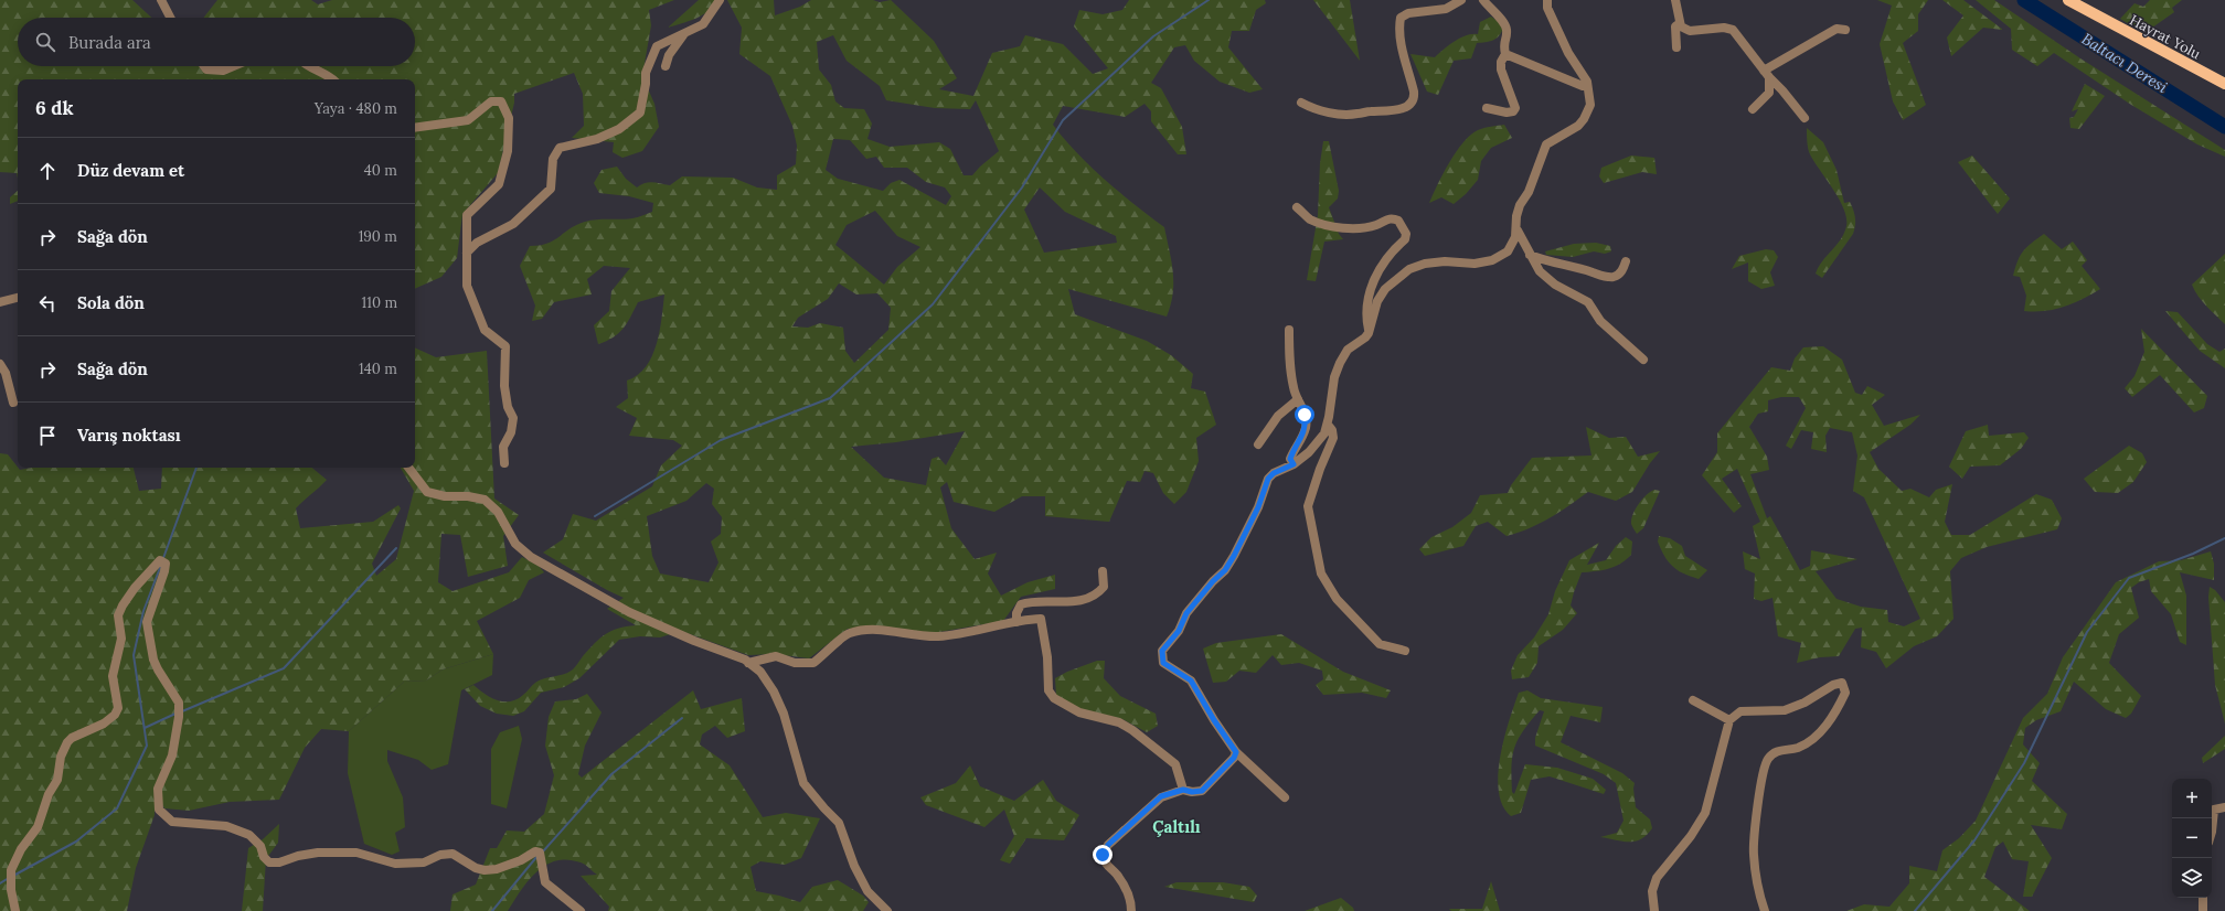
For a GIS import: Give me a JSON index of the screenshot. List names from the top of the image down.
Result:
{
  "streets": {
    "main road": ["Hayrat Yolu"]
  },
  "districts": ["Çaltılı"],
  "water": ["Baltacı Deresi"],
  "page": {
    "search": "Burada ara",
    "heading": ["6 dk", "Yaya · 480 m"],
    "list": [
      ["Düz devam et", "40 m"],
      ["Sağa dön", "190 m"],
      ["Sola dön", "110 m"],
      ["Sağa dön", "140 m"],
      "Varış noktası"
    ],
    "map_buttons": ["+", "−"]
  }
}
